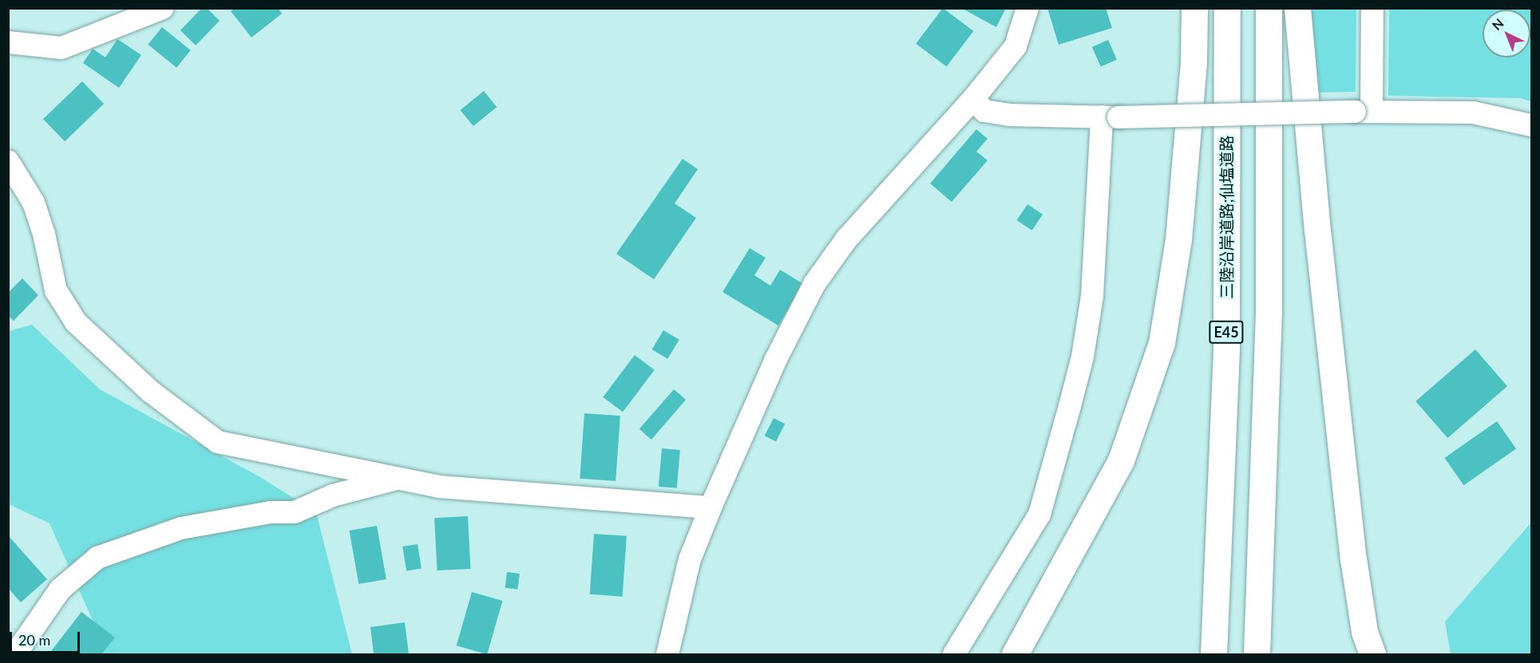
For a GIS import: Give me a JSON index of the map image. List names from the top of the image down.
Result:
{
  "streets": {
    "highway": ["三陸沿岸道路;仙塩道路", "E45"]
  },
  "scale_bar": "20 m",
  "north": "top left"
}
